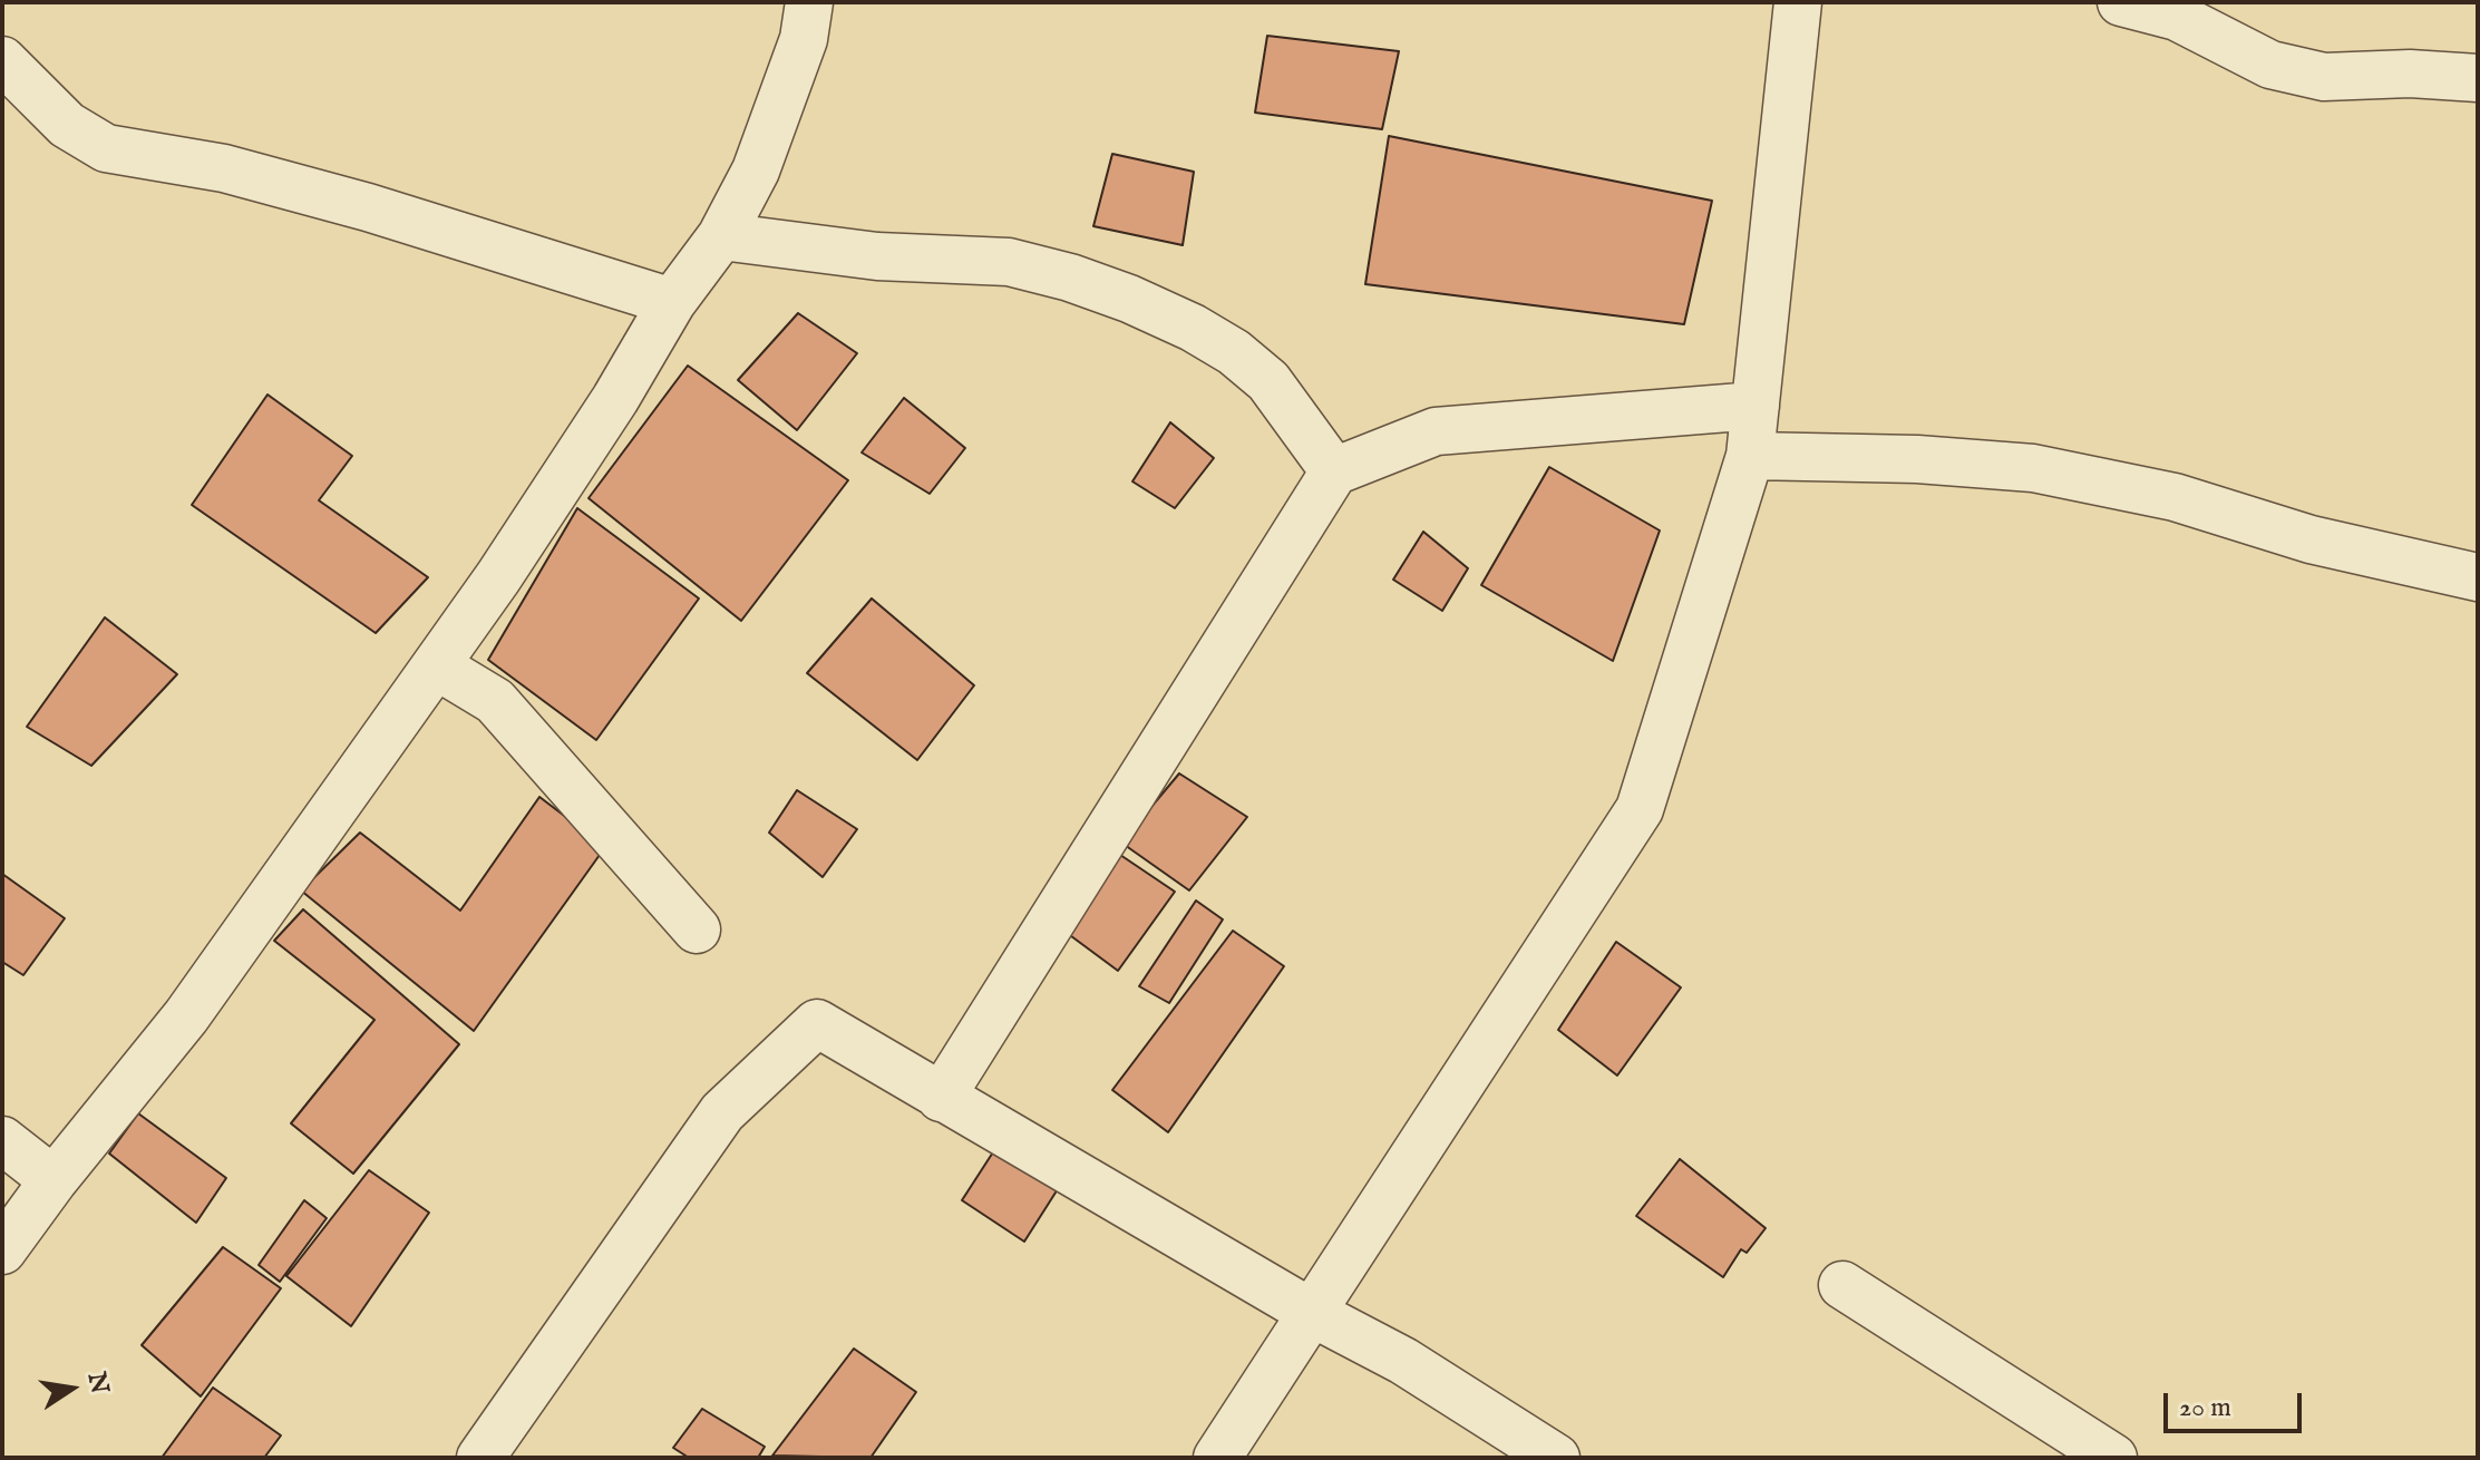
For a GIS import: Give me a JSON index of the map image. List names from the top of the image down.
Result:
{
  "scale_bar": "20 m",
  "north": "right"
}
